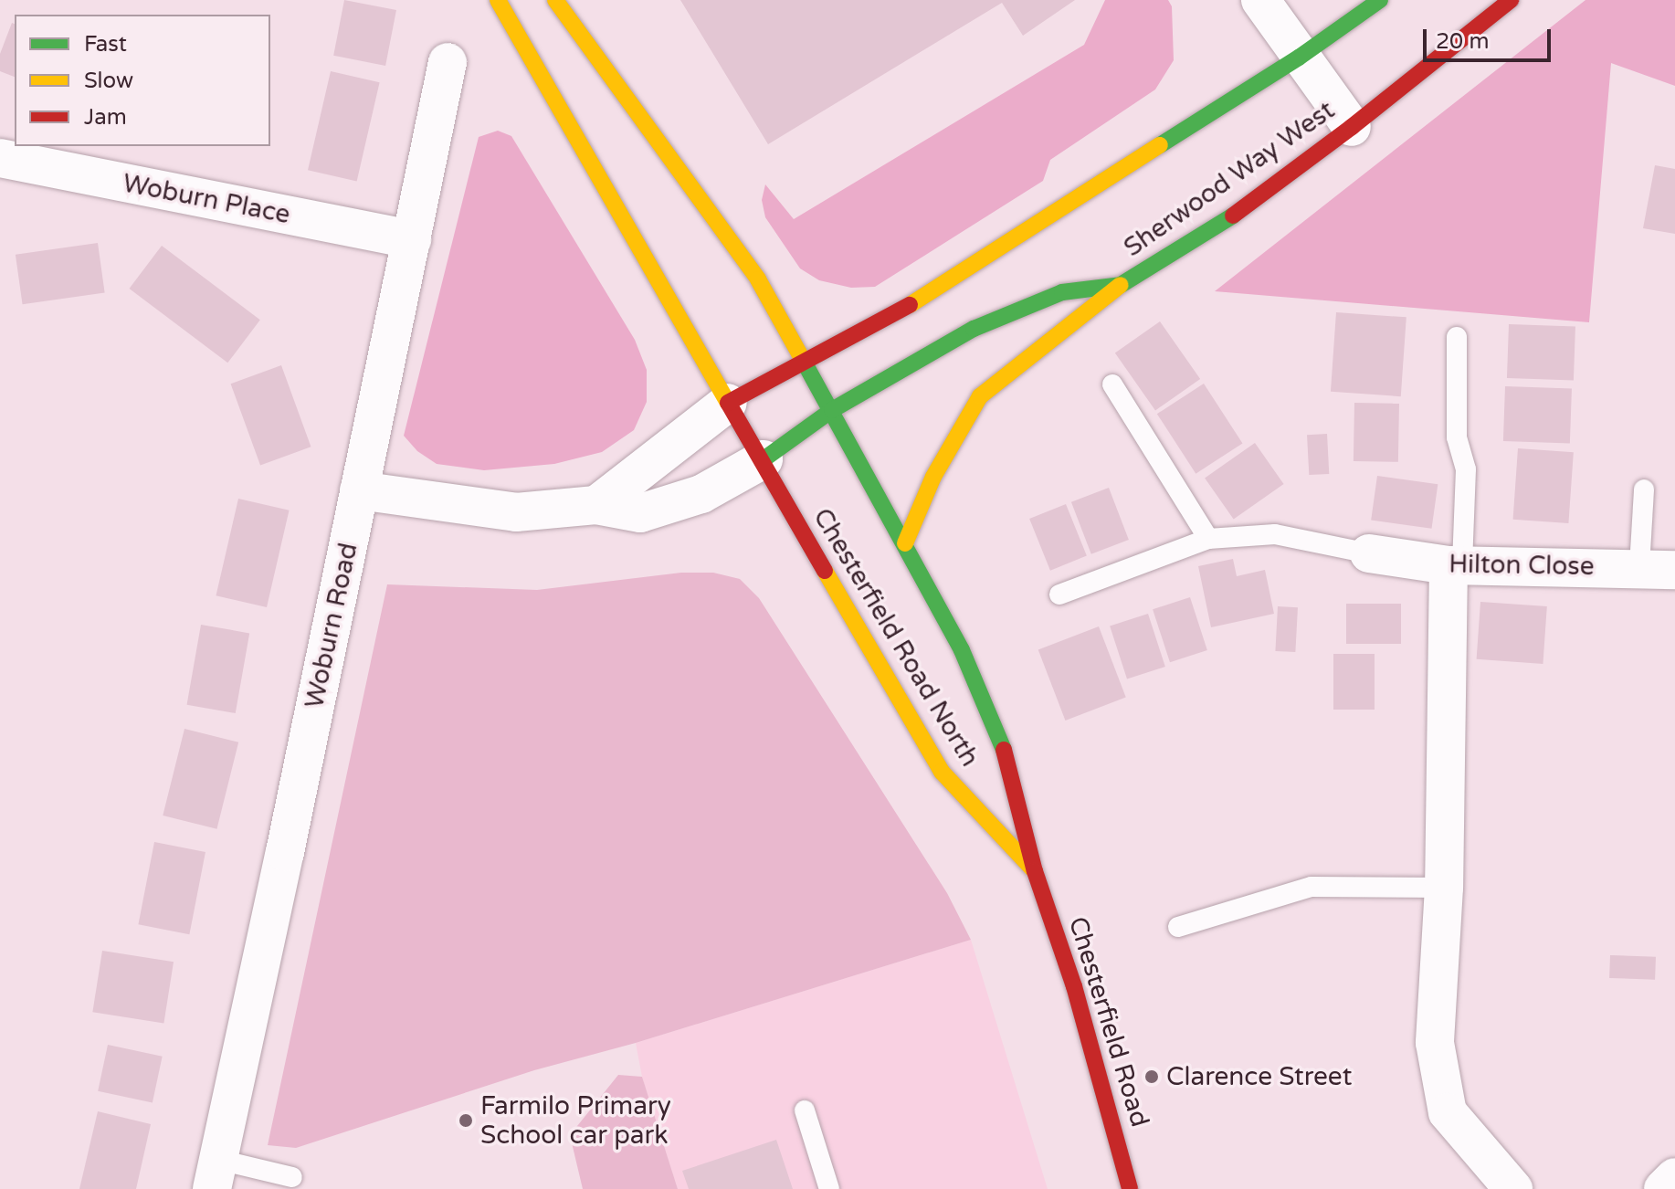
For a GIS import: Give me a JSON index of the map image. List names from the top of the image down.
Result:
{
  "streets": {
    "main road": ["Sherwood Way West", "Chesterfield Road North", "Chesterfield Road"],
    "street": ["Woburn Place", "Hilton Close", "Woburn Road"]
  },
  "crossings": [
    ["Sherwood Way West", "Chesterfield Road North"],
    ["Woburn Place", "Woburn Road"],
    ["Chesterfield Road North", "Chesterfield Road"]
  ],
  "places": ["Clarence Street", "Farmilo Primary School car park"],
  "legend": ["Fast", "Slow", "Jam"],
  "scale_bar": "20 m"
}
